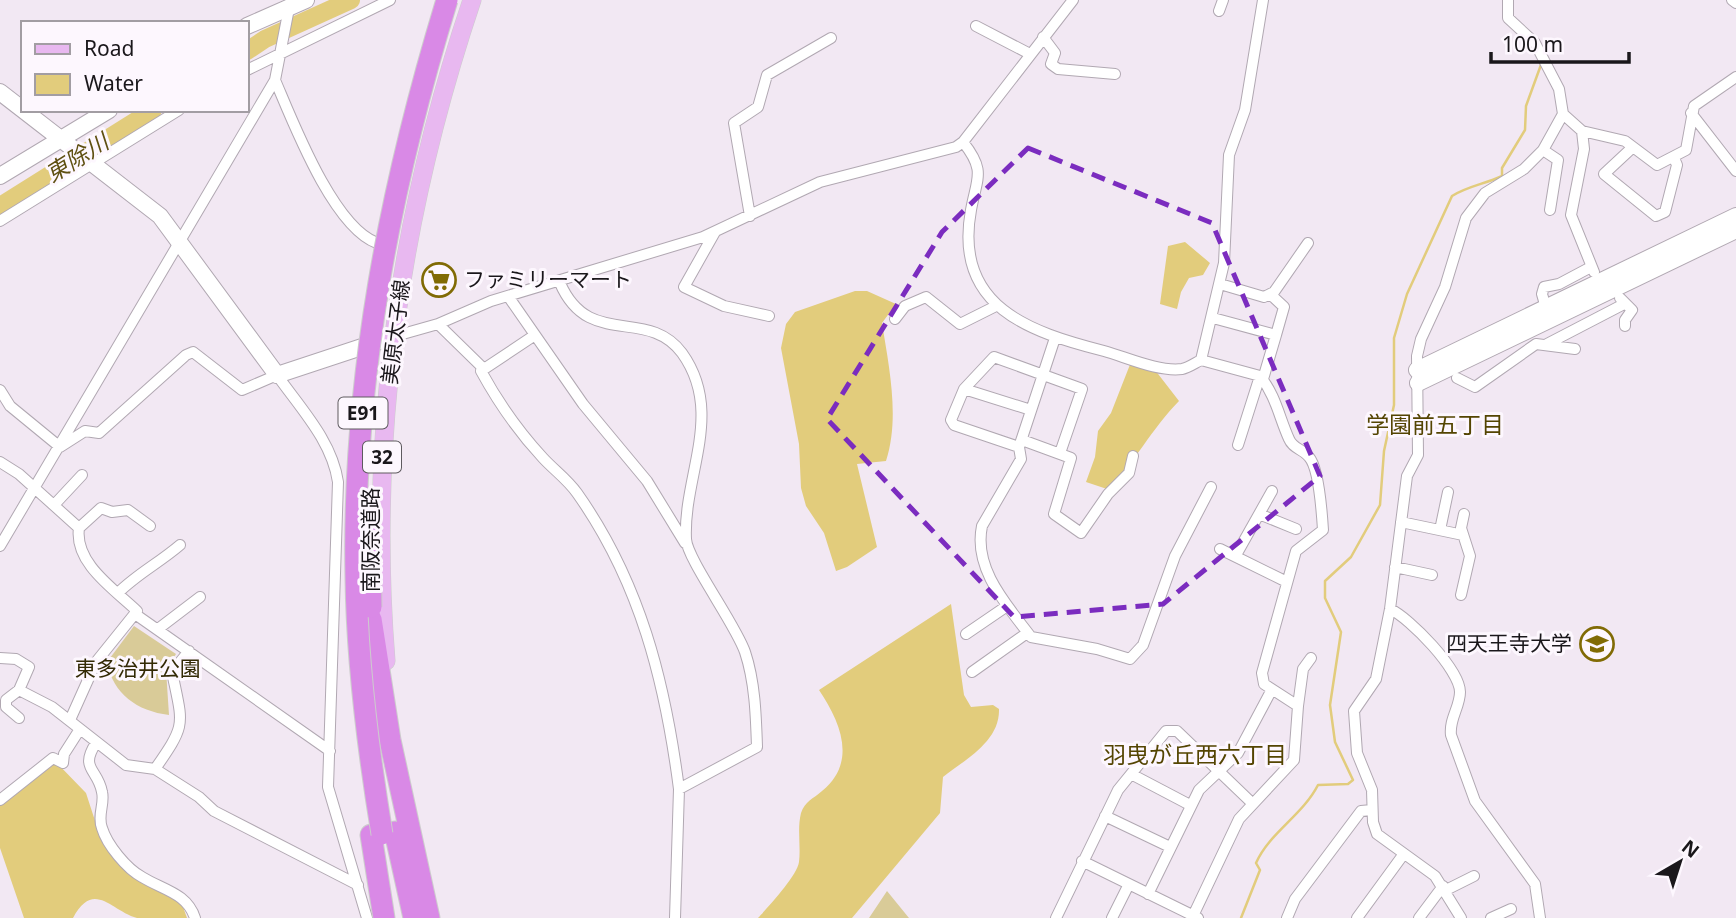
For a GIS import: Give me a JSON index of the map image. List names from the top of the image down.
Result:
{
  "streets": {
    "highway": ["E91", "南阪奈道路"],
    "main road": ["美原太子線", "32"]
  },
  "districts": ["学園前五丁目", "羽曳が丘西六丁目"],
  "water": ["東除川"],
  "parks": ["東多治井公園"],
  "places": {
    "supermarket": ["ファミリーマート"],
    "school or university": ["四天王寺大学"]
  },
  "legend": ["Road", "Water"],
  "scale_bar": "100 m",
  "north": "top right"
}
